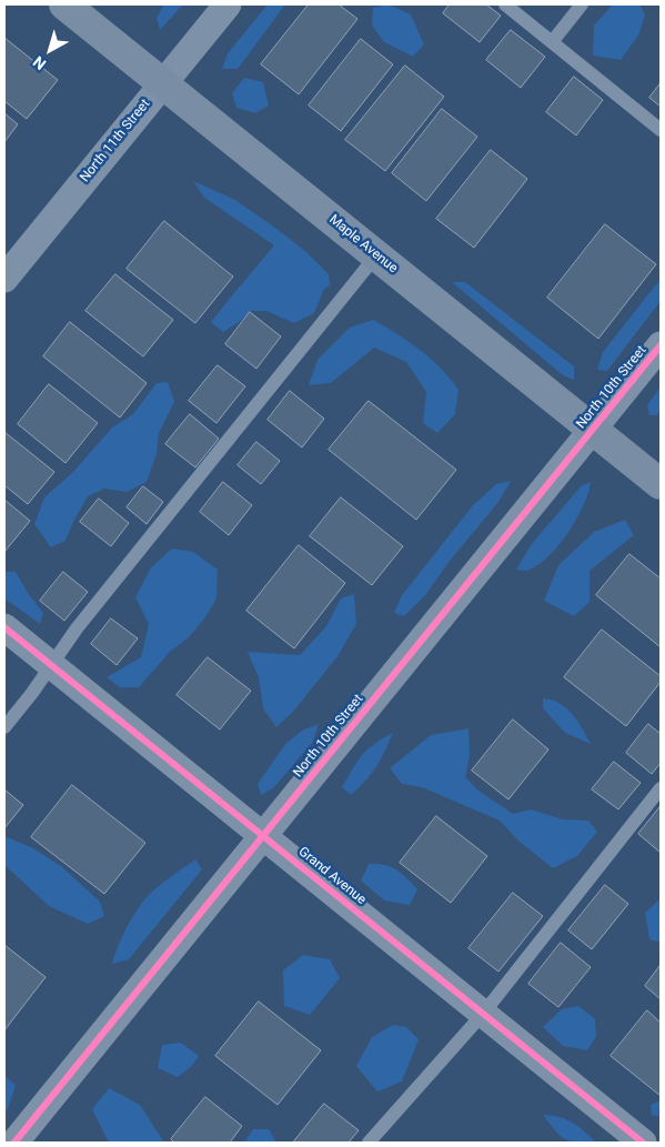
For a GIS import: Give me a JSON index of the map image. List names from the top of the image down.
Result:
{
  "streets": {
    "main road": ["Maple Avenue"],
    "street": ["North 11th Street", "North 10th Street", "Grand Avenue"]
  },
  "crossings": [
    ["North 11th Street", "Maple Avenue"],
    ["Maple Avenue", "North 10th Street"],
    ["North 10th Street", "Grand Avenue"]
  ],
  "north": "bottom left"
}
